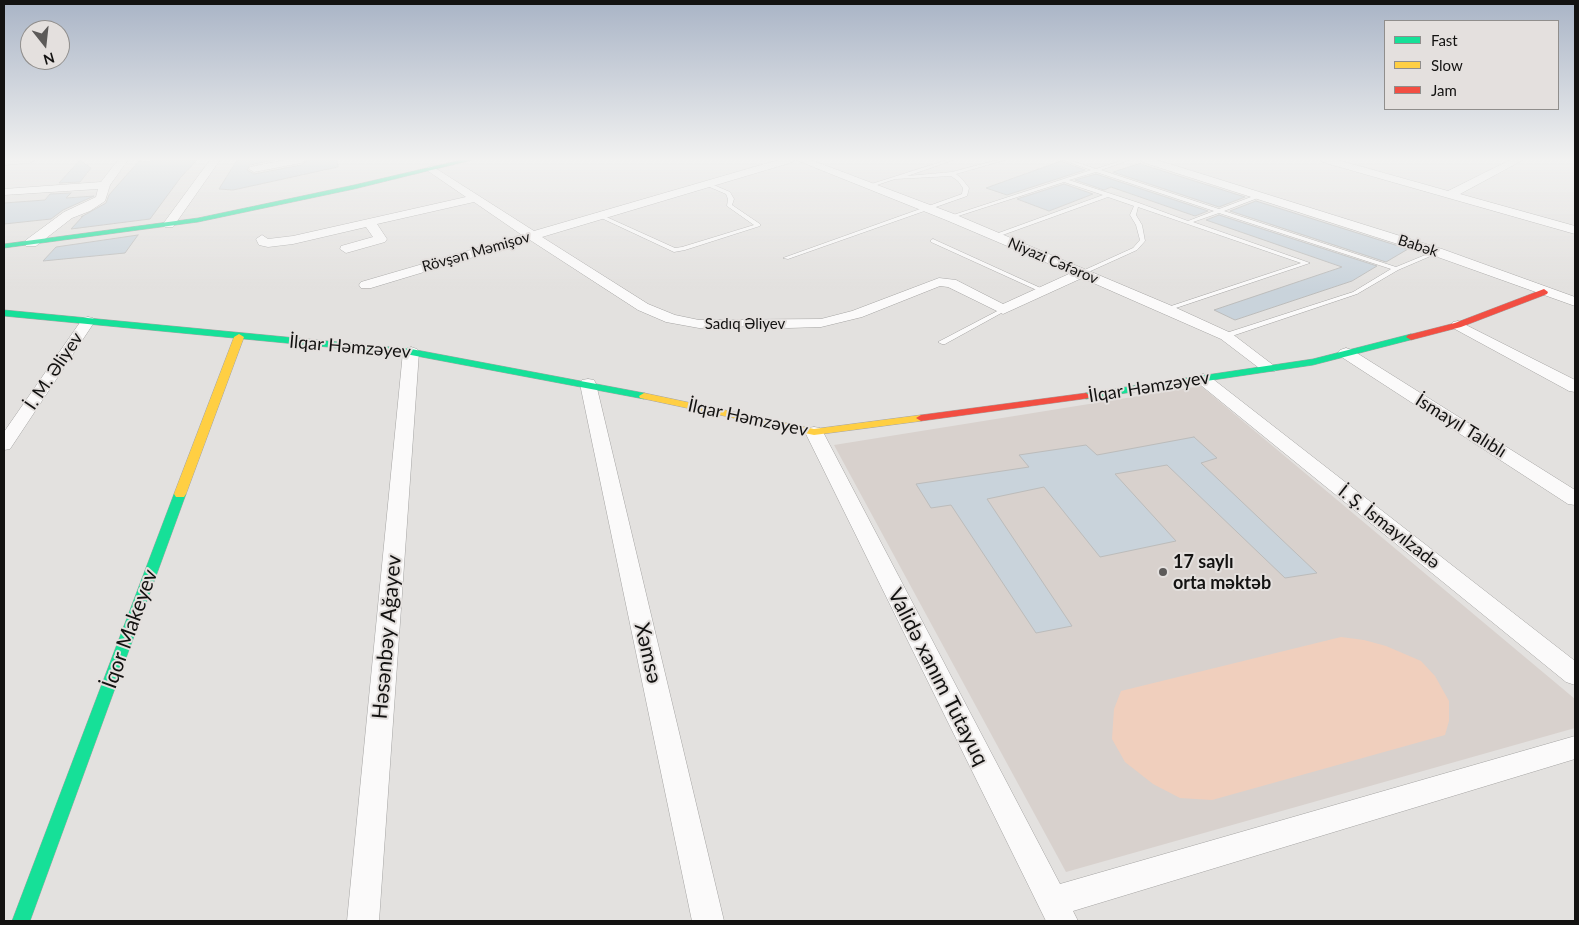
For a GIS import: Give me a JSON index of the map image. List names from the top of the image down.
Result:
{
  "streets": {
    "street": [
      "Babək",
      "Rövşən Məmişov",
      "Niyazi Cəfərov",
      "Sadıq Əliyev",
      "İlqar Həmzəyev",
      "İ. M. Əliyev",
      "İsmayıl Talıblı",
      "İ. Ş. İsmayılzadə",
      "İqor Makeyev",
      "Həsənbəy Ağayev",
      "Xəmsə",
      "Validə xanım Tutayuq"
    ]
  },
  "crossings": [
    ["Babək", "İlqar Həmzəyev"],
    ["Rövşən Məmişov", "Sadıq Əliyev"],
    ["Niyazi Cəfərov", "İlqar Həmzəyev"],
    ["İlqar Həmzəyev", "İ. M. Əliyev"],
    ["İlqar Həmzəyev", "İsmayıl Talıblı"],
    ["İlqar Həmzəyev", "İ. Ş. İsmayılzadə"],
    ["İlqar Həmzəyev", "İqor Makeyev"],
    ["İlqar Həmzəyev", "Həsənbəy Ağayev"],
    ["İlqar Həmzəyev", "Xəmsə"],
    ["İlqar Həmzəyev", "Validə xanım Tutayuq"]
  ],
  "places": ["17 saylı orta məktəb"],
  "legend": ["Fast", "Slow", "Jam"],
  "north": "bottom"
}
